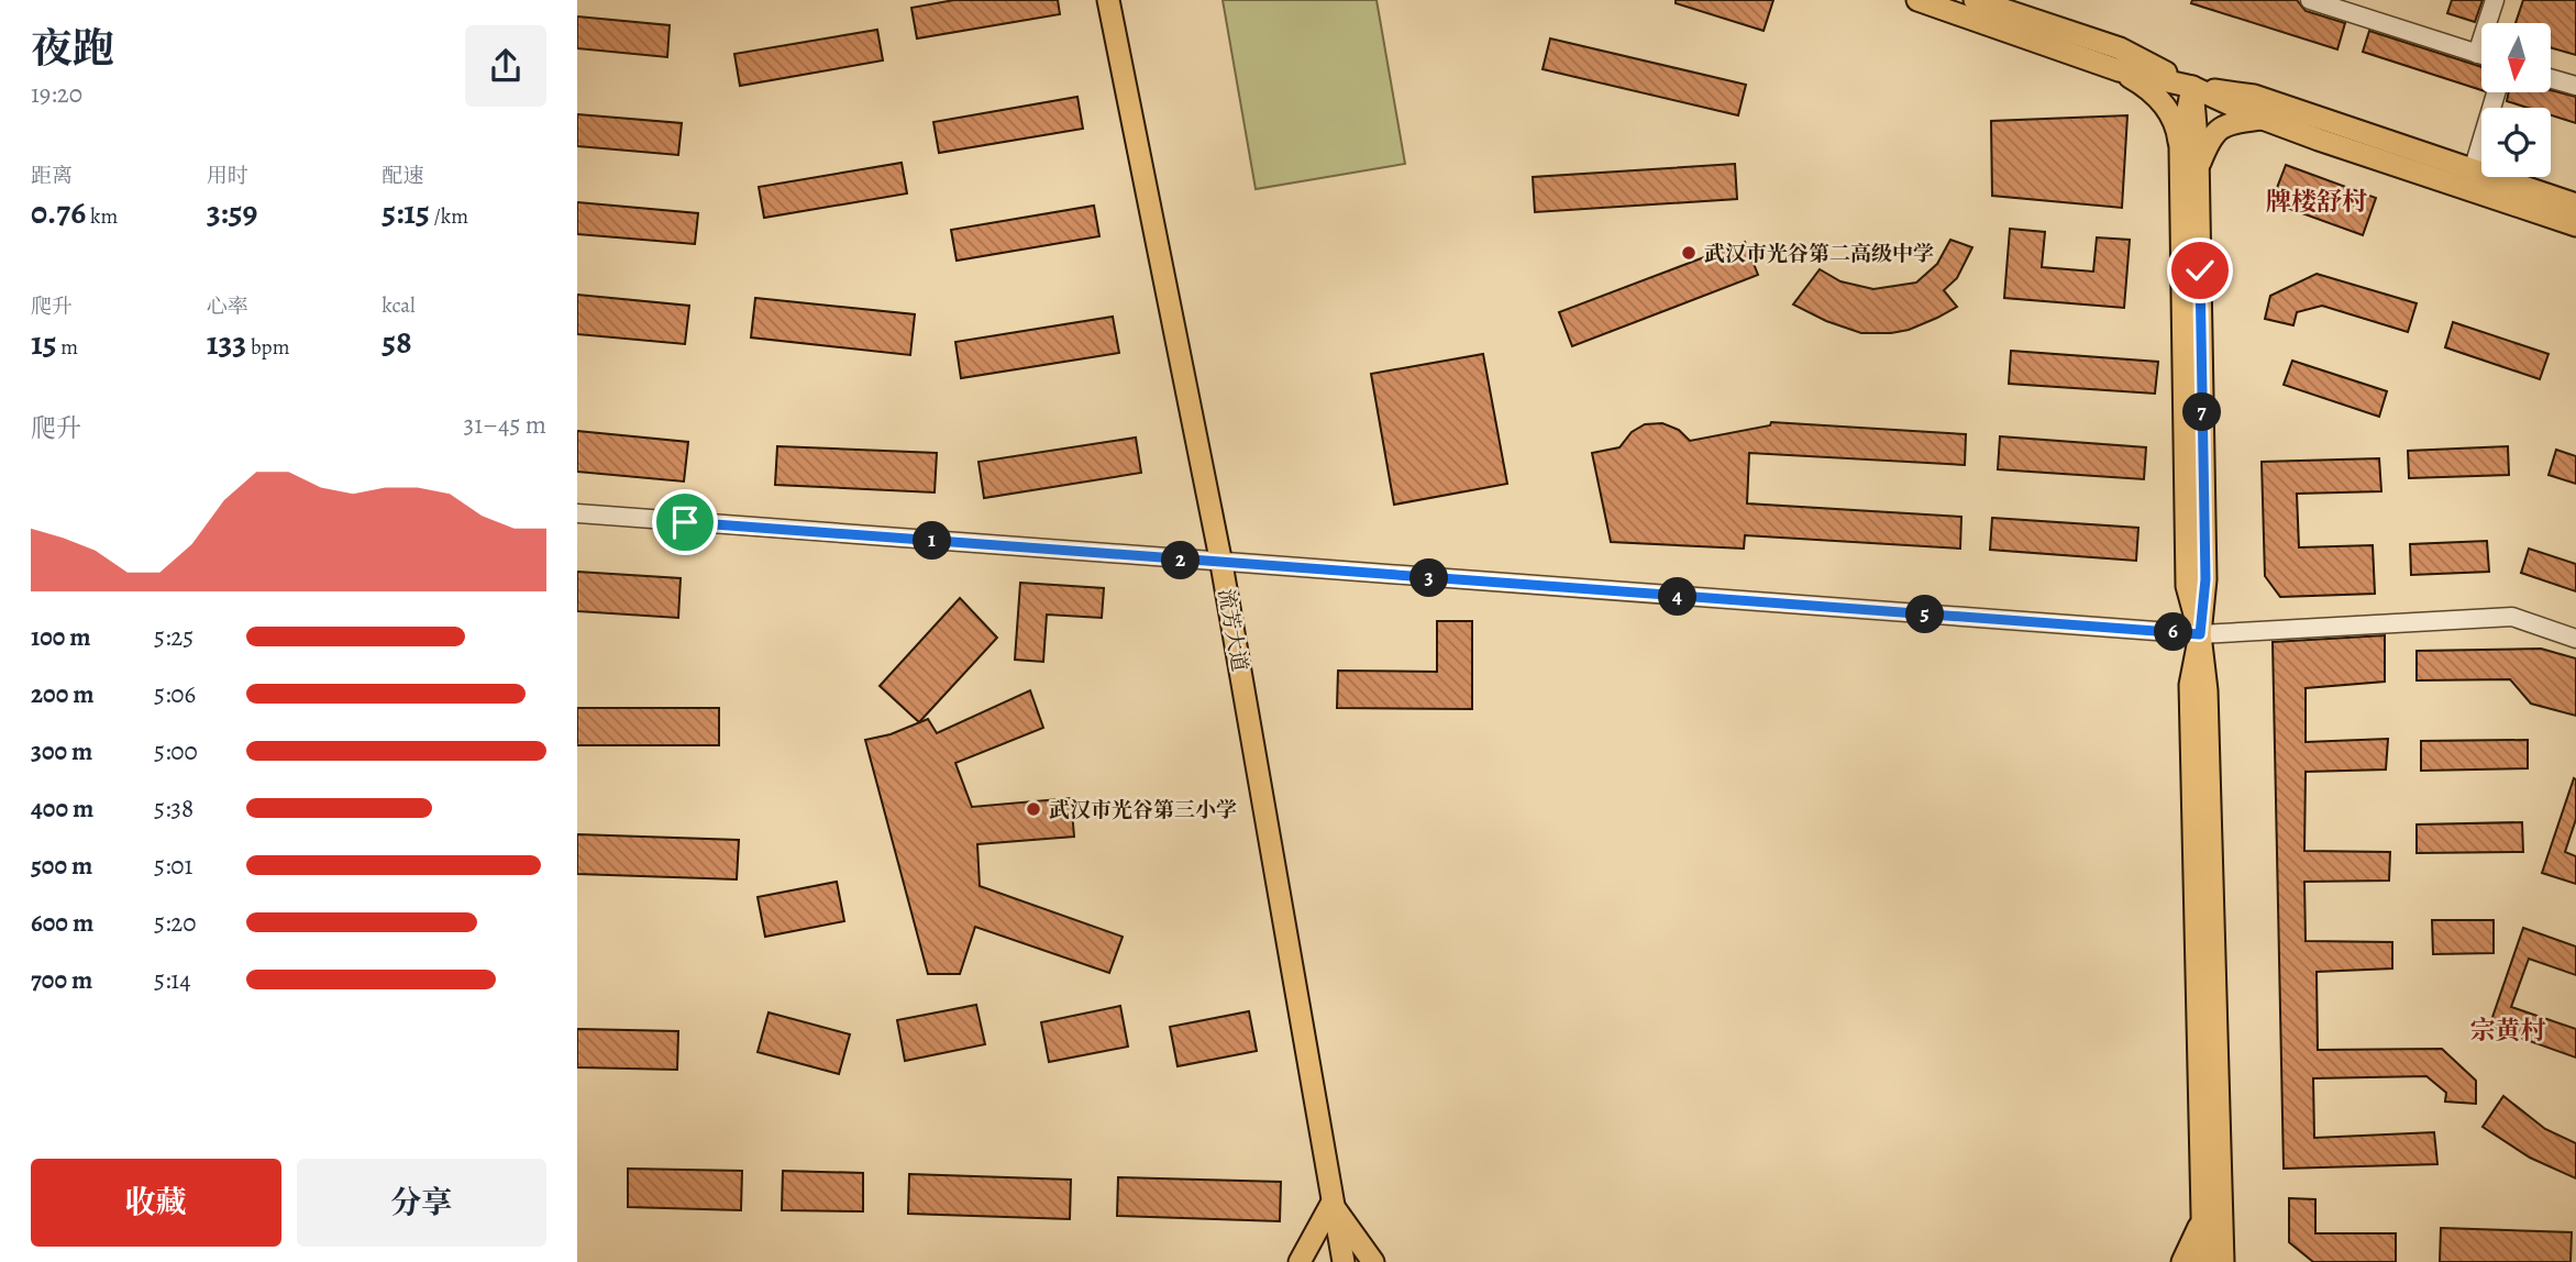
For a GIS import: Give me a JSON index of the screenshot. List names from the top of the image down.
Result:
{
  "streets": {
    "main road": ["流芳大道"]
  },
  "districts": ["牌楼舒村", "宗黄村"],
  "places": ["武汉市光谷第二高级中学", "武汉市光谷第三小学"],
  "north": "bottom",
  "page": {
    "heading": ["夜跑", "19:20"],
    "stats": [
      ["距离", "0.76 km"],
      ["用时", "3:59"],
      ["配速", "5:15 /km"],
      ["爬升", "15 m"],
      ["心率", "133 bpm"],
      ["kcal", "58"]
    ],
    "chart": ["爬升", "31–45 m"],
    "pins": [
      "7",
      "1",
      "2",
      "3",
      "4",
      "5",
      "6"
    ],
    "list": [
      {
        "name": "100 m",
        "note": "5:25"
      },
      {
        "name": "200 m",
        "note": "5:06"
      },
      {
        "name": "300 m",
        "note": "5:00"
      },
      {
        "name": "400 m",
        "note": "5:38"
      },
      {
        "name": "500 m",
        "note": "5:01"
      },
      {
        "name": "600 m",
        "note": "5:20"
      },
      {
        "name": "700 m",
        "note": "5:14"
      }
    ],
    "buttons": ["收藏", "分享"]
  }
}
